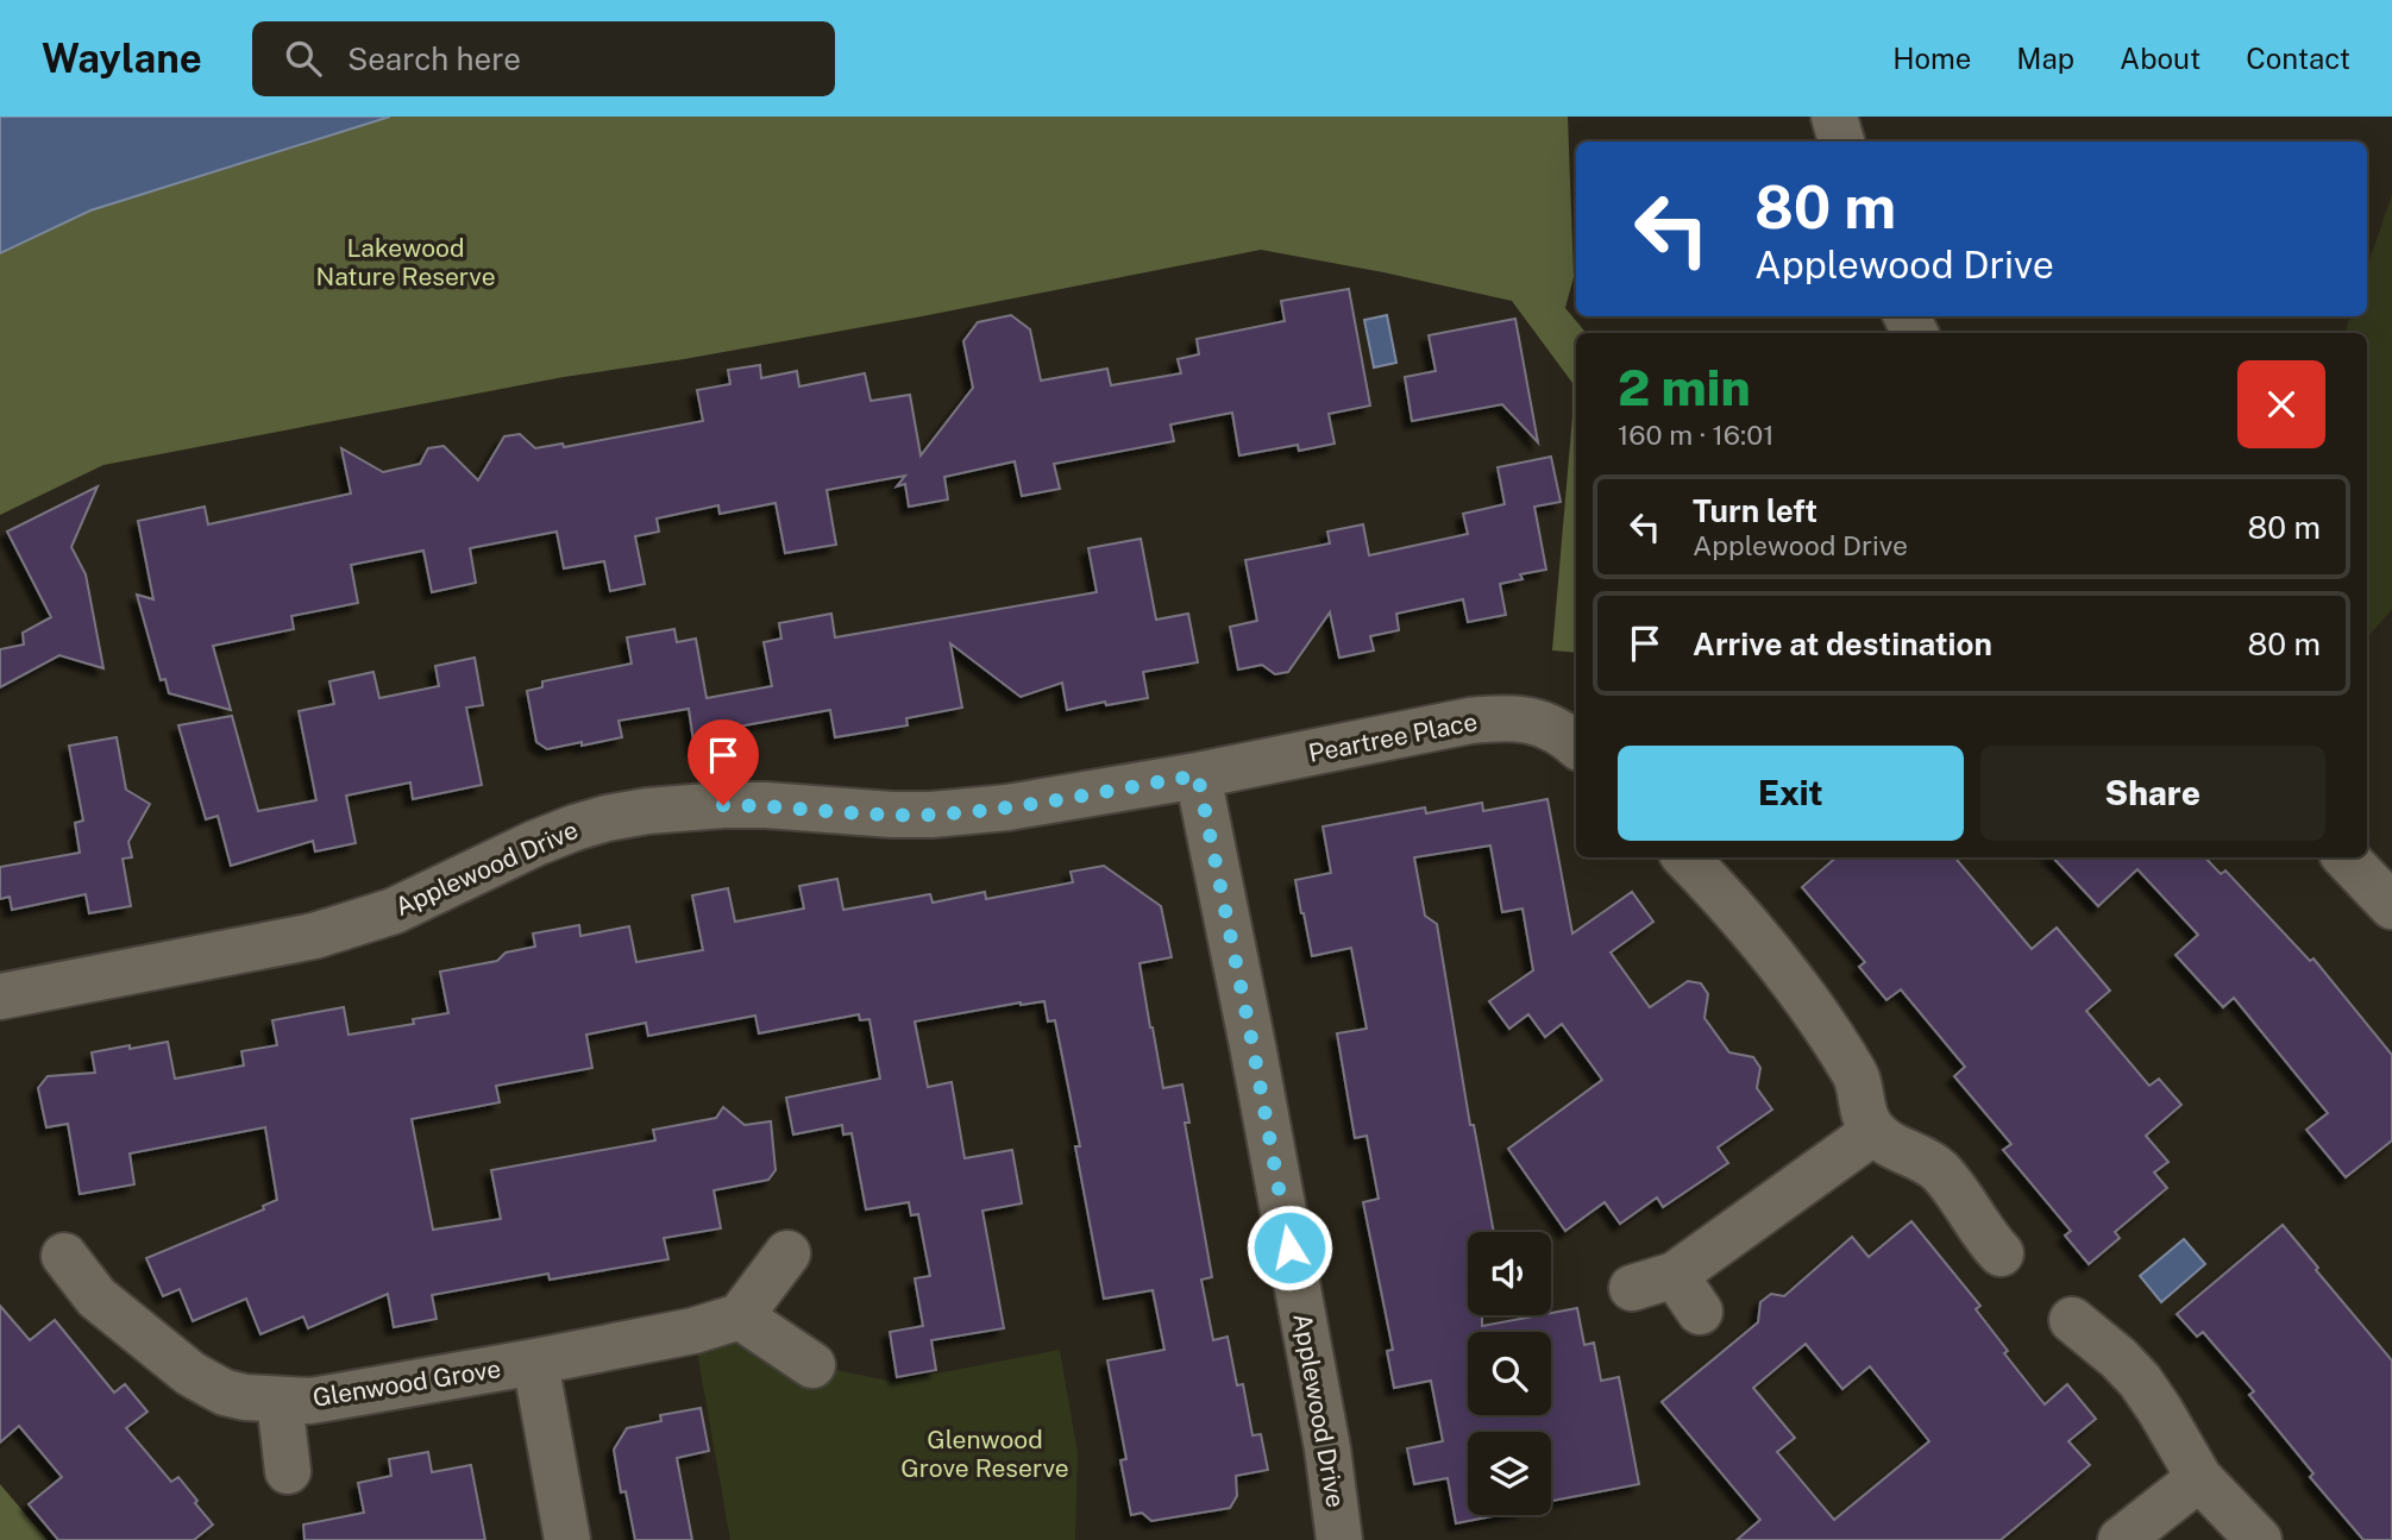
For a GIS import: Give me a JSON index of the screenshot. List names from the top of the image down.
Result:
{
  "streets": {
    "street": ["Peartree Place", "Applewood Drive", "Glenwood Grove"]
  },
  "crossings": [
    ["Peartree Place", "Applewood Drive"]
  ],
  "parks": ["Lakewood Nature Reserve", "Glenwood Grove Reserve"],
  "page": {
    "header": "Waylane",
    "search": "Search here",
    "nav": [
      "Home",
      "Map",
      "About",
      "Contact"
    ],
    "turn": ["80 m", "Applewood Drive"],
    "heading": ["2 min", "160 m · 16:01"],
    "list": [
      {
        "name": "Turn left",
        "note": "Applewood Drive",
        "value": "80 m"
      },
      {
        "name": "Arrive at destination",
        "value": "80 m"
      }
    ],
    "buttons": ["Exit", "Share"]
  }
}
